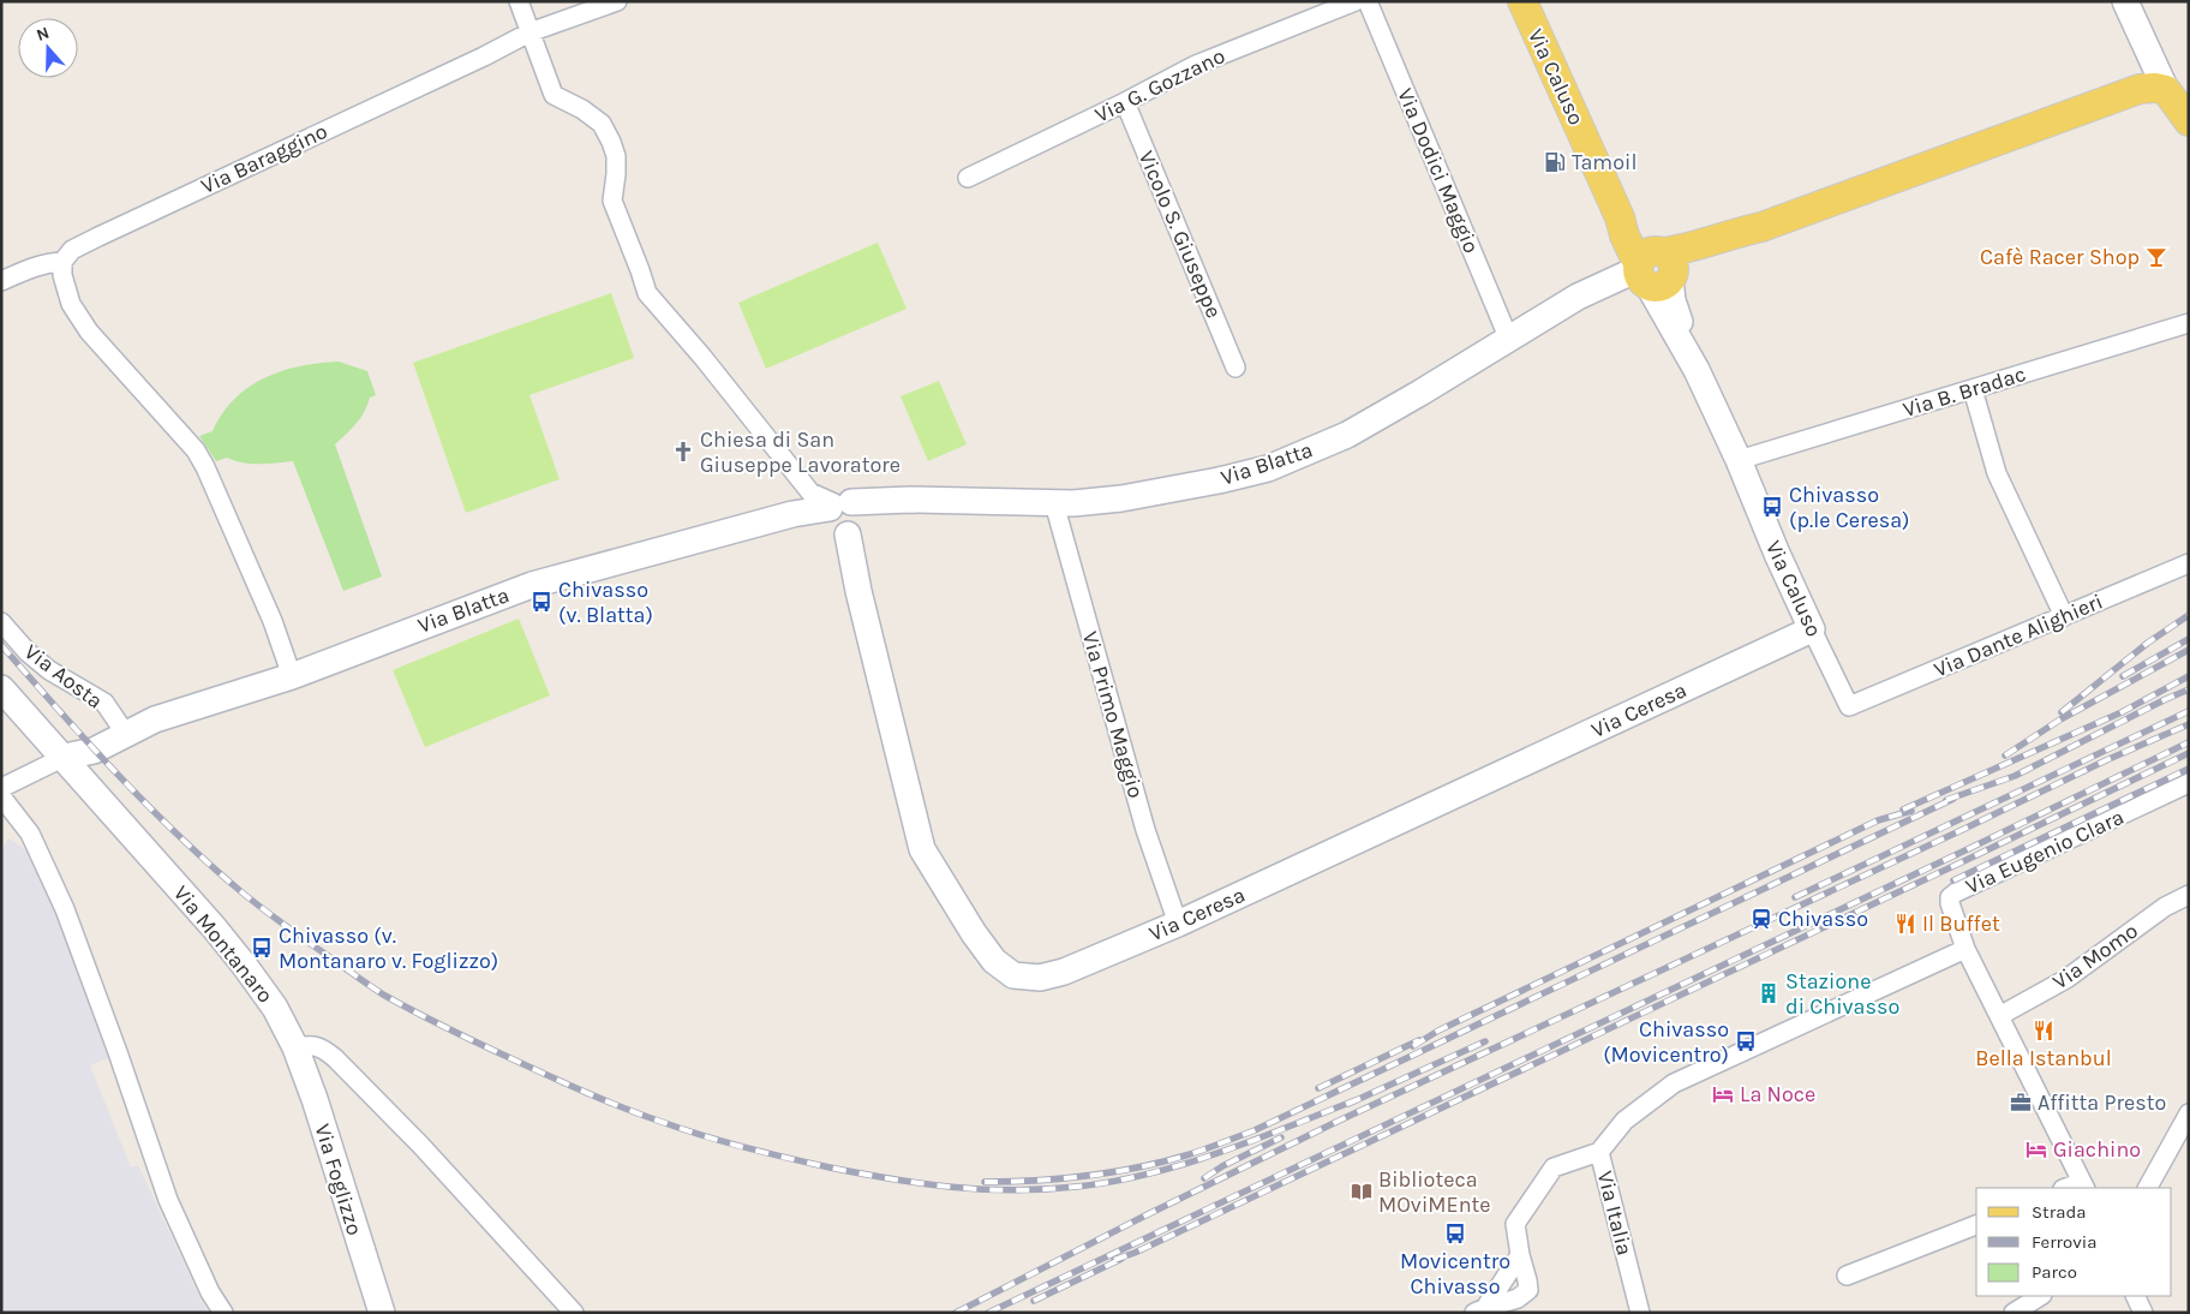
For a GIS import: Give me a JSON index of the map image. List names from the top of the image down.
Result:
{
  "streets": {
    "main road": ["Via Caluso"],
    "street": [
      "Via G. Gozzano",
      "Via Baraggino",
      "Via Dodici Maggio",
      "Vicolo S. Giuseppe",
      "Via B. Bradac",
      "Via Blatta",
      "Via Dante Alighieri",
      "Via Aosta",
      "Via Ceresa",
      "Via Primo Maggio",
      "Via Eugenio Clara",
      "Via Montanaro",
      "Via Momo",
      "Via Foglizzo",
      "Via Italia"
    ]
  },
  "crossings": [
    ["Via Caluso", "Via B. Bradac"],
    ["Via Caluso", "Via Blatta"],
    ["Via Caluso", "Via Dante Alighieri"],
    ["Via Caluso", "Via Ceresa"],
    ["Via G. Gozzano", "Vicolo S. Giuseppe"],
    ["Via Dodici Maggio", "Via Blatta"],
    ["Via Blatta", "Via Aosta"],
    ["Via Blatta", "Via Ceresa"],
    ["Via Blatta", "Via Primo Maggio"],
    ["Via Blatta", "Via Montanaro"],
    ["Via Ceresa", "Via Primo Maggio"],
    ["Via Eugenio Clara", "Via Momo"],
    ["Via Eugenio Clara", "Via Italia"],
    ["Via Montanaro", "Via Foglizzo"]
  ],
  "places": {
    "fuel station": ["Tamoil"],
    "bar": ["Cafè Racer Shop"],
    "church": ["Chiesa di San Giuseppe Lavoratore"],
    "bus stop": [
      "Chivasso (p.le Ceresa)",
      "Chivasso (v. Blatta)",
      "Chivasso (v. Montanaro v. Foglizzo)",
      "Chivasso (Movicentro)",
      "Movicentro Chivasso"
    ],
    "station": ["Chivasso"],
    "restaurant": ["Il Buffet", "Bella Istanbul"],
    "building": ["Stazione di Chivasso"],
    "hotel": ["La Noce", "Giachino"],
    "office": ["Affitta Presto"],
    "library": ["Biblioteca MOviMEnte"]
  },
  "legend": ["Strada", "Ferrovia", "Parco"],
  "north": "top"
}
